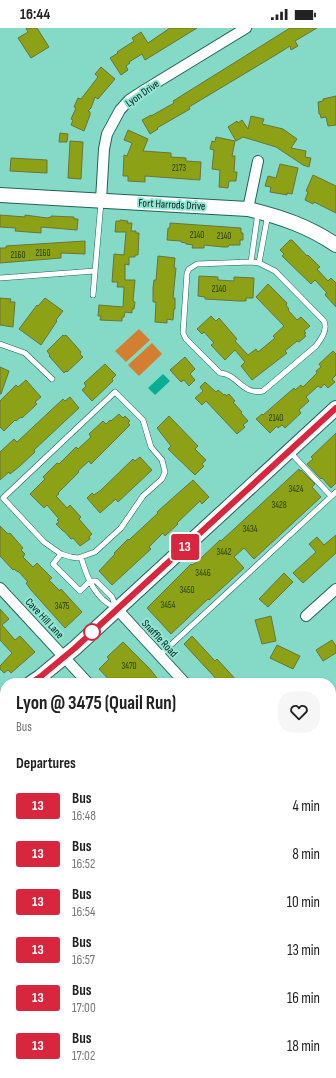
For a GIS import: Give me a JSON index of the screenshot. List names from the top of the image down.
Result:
{
  "streets": {
    "street": [
      "Lyon Drive",
      "Fort Harrods Drive",
      "Cave Hill Lane",
      "Snaffle Road"
    ]
  },
  "crossings": [
    ["Lyon Drive", "Fort Harrods Drive"]
  ],
  "lines": ["bus line 13"],
  "house_numbers": [
    "2173",
    "2140",
    "2140",
    "2160",
    "2160",
    "2140",
    "2140",
    "3424",
    "3428",
    "3434",
    "3442",
    "3446",
    "3450",
    "3454",
    "3475",
    "3470"
  ],
  "page": {
    "status": "16:44",
    "on_map": "13",
    "heading": [
      ["Lyon @ 3475 (Quail Run)", "Bus"],
      "Departures"
    ],
    "list": [
      {
        "mark": "13",
        "name": "Bus",
        "note": "16:48",
        "value": "4 min"
      },
      {
        "mark": "13",
        "name": "Bus",
        "note": "16:52",
        "value": "8 min"
      },
      {
        "mark": "13",
        "name": "Bus",
        "note": "16:54",
        "value": "10 min"
      },
      {
        "mark": "13",
        "name": "Bus",
        "note": "16:57",
        "value": "13 min"
      },
      {
        "mark": "13",
        "name": "Bus",
        "note": "17:00",
        "value": "16 min"
      },
      {
        "mark": "13",
        "name": "Bus",
        "note": "17:02",
        "value": "18 min"
      }
    ]
  }
}
